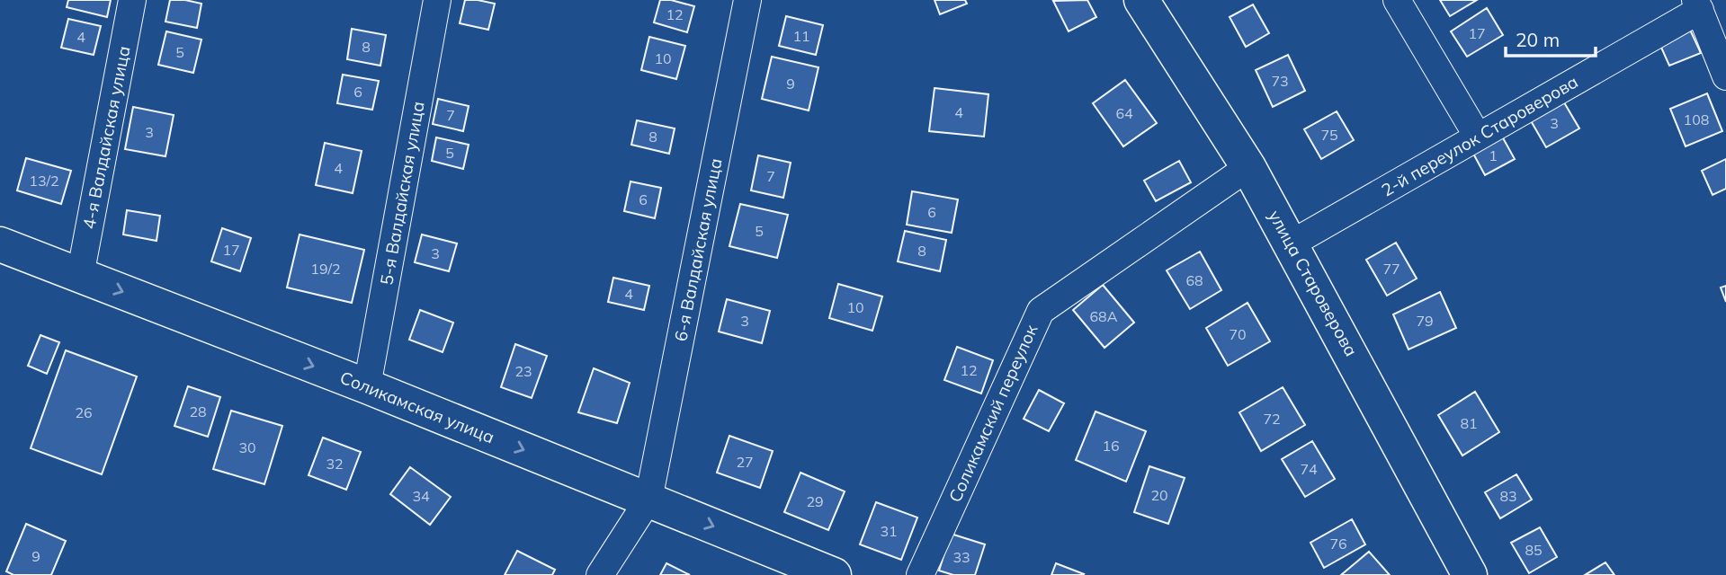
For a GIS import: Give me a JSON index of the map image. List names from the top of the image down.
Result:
{
  "streets": {
    "main road": ["улица Староверова", "Соликамская улица"],
    "street": [
      "2-й переулок Староверова",
      "4-я Валдайская улица",
      "5-я Валдайская улица",
      "6-я Валдайская улица",
      "Соликамский переулок"
    ]
  },
  "crossings": [
    ["2-й переулок Староверова", "улица Староверова"],
    ["4-я Валдайская улица", "Соликамская улица"],
    ["5-я Валдайская улица", "Соликамская улица"],
    ["6-я Валдайская улица", "Соликамская улица"],
    ["улица Староверова", "Соликамский переулок"]
  ],
  "one_way": ["Соликамская улица"],
  "house_numbers": [
    "12",
    "17",
    "11",
    "4",
    "8",
    "5",
    "10",
    "73",
    "9",
    "6",
    "4",
    "64",
    "7",
    "108",
    "3",
    "3",
    "75",
    "8",
    "5",
    "1",
    "4",
    "7",
    "13/2",
    "6",
    "6",
    "5",
    "17",
    "8",
    "3",
    "19/2",
    "77",
    "68",
    "4",
    "10",
    "68А",
    "3",
    "79",
    "70",
    "12",
    "23",
    "28",
    "26",
    "72",
    "81",
    "16",
    "30",
    "27",
    "32",
    "74",
    "20",
    "34",
    "83",
    "29",
    "31",
    "76",
    "85",
    "9",
    "33"
  ],
  "scale_bar": "20 m"
}
